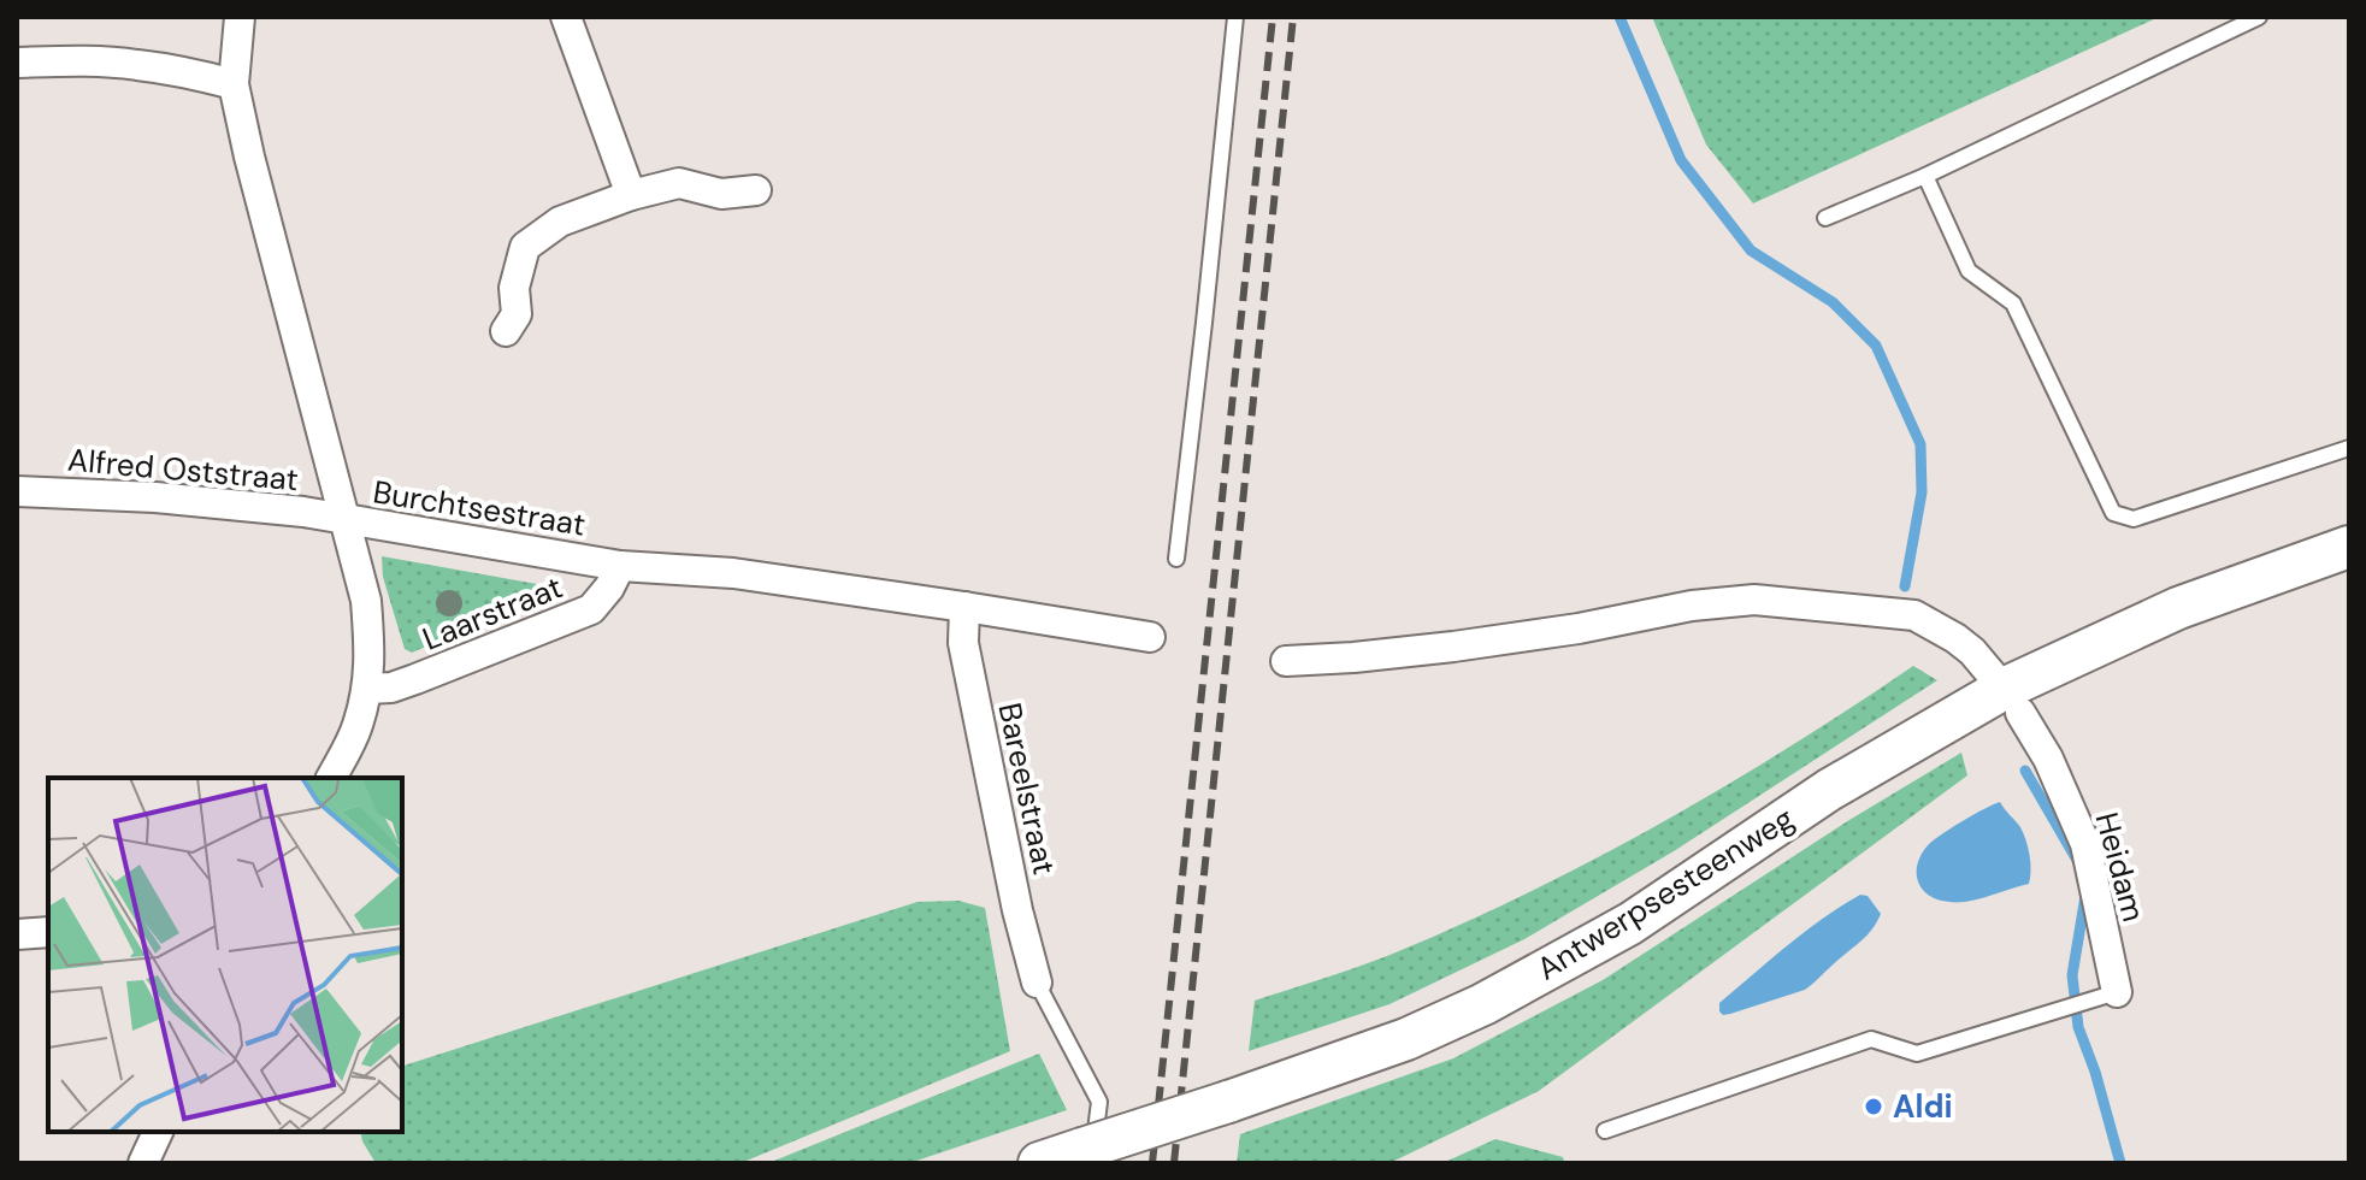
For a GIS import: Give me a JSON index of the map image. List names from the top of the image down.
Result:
{
  "streets": {
    "street": [
      "Alfred Oststraat",
      "Burchtsestraat",
      "Laarstraat",
      "Bareelstraat",
      "Heidam",
      "Antwerpsesteenweg"
    ]
  },
  "crossings": [
    ["Alfred Oststraat", "Burchtsestraat"],
    ["Burchtsestraat", "Laarstraat"],
    ["Burchtsestraat", "Bareelstraat"],
    ["Heidam", "Antwerpsesteenweg"]
  ],
  "places": ["Aldi"]
}
